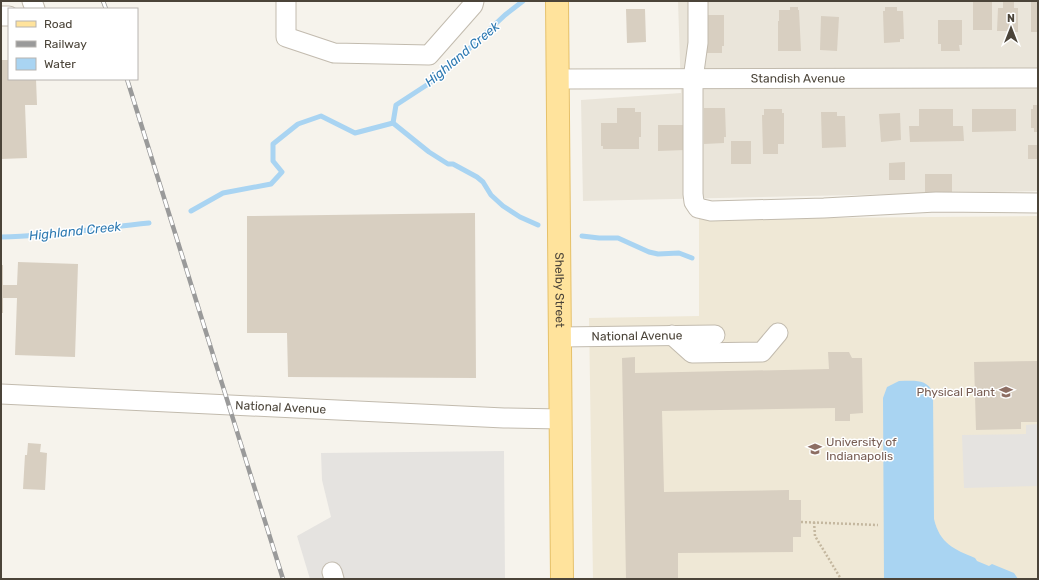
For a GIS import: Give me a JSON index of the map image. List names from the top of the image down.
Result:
{
  "streets": {
    "main road": ["Shelby Street"],
    "street": ["Standish Avenue", "National Avenue"]
  },
  "crossings": [
    ["Standish Avenue", "Shelby Street"],
    ["Shelby Street", "National Avenue"]
  ],
  "water": ["Highland Creek"],
  "places": {
    "school or university": ["Physical Plant", "University of Indianapolis"]
  },
  "legend": ["Road", "Railway", "Water"],
  "north": "top"
}
